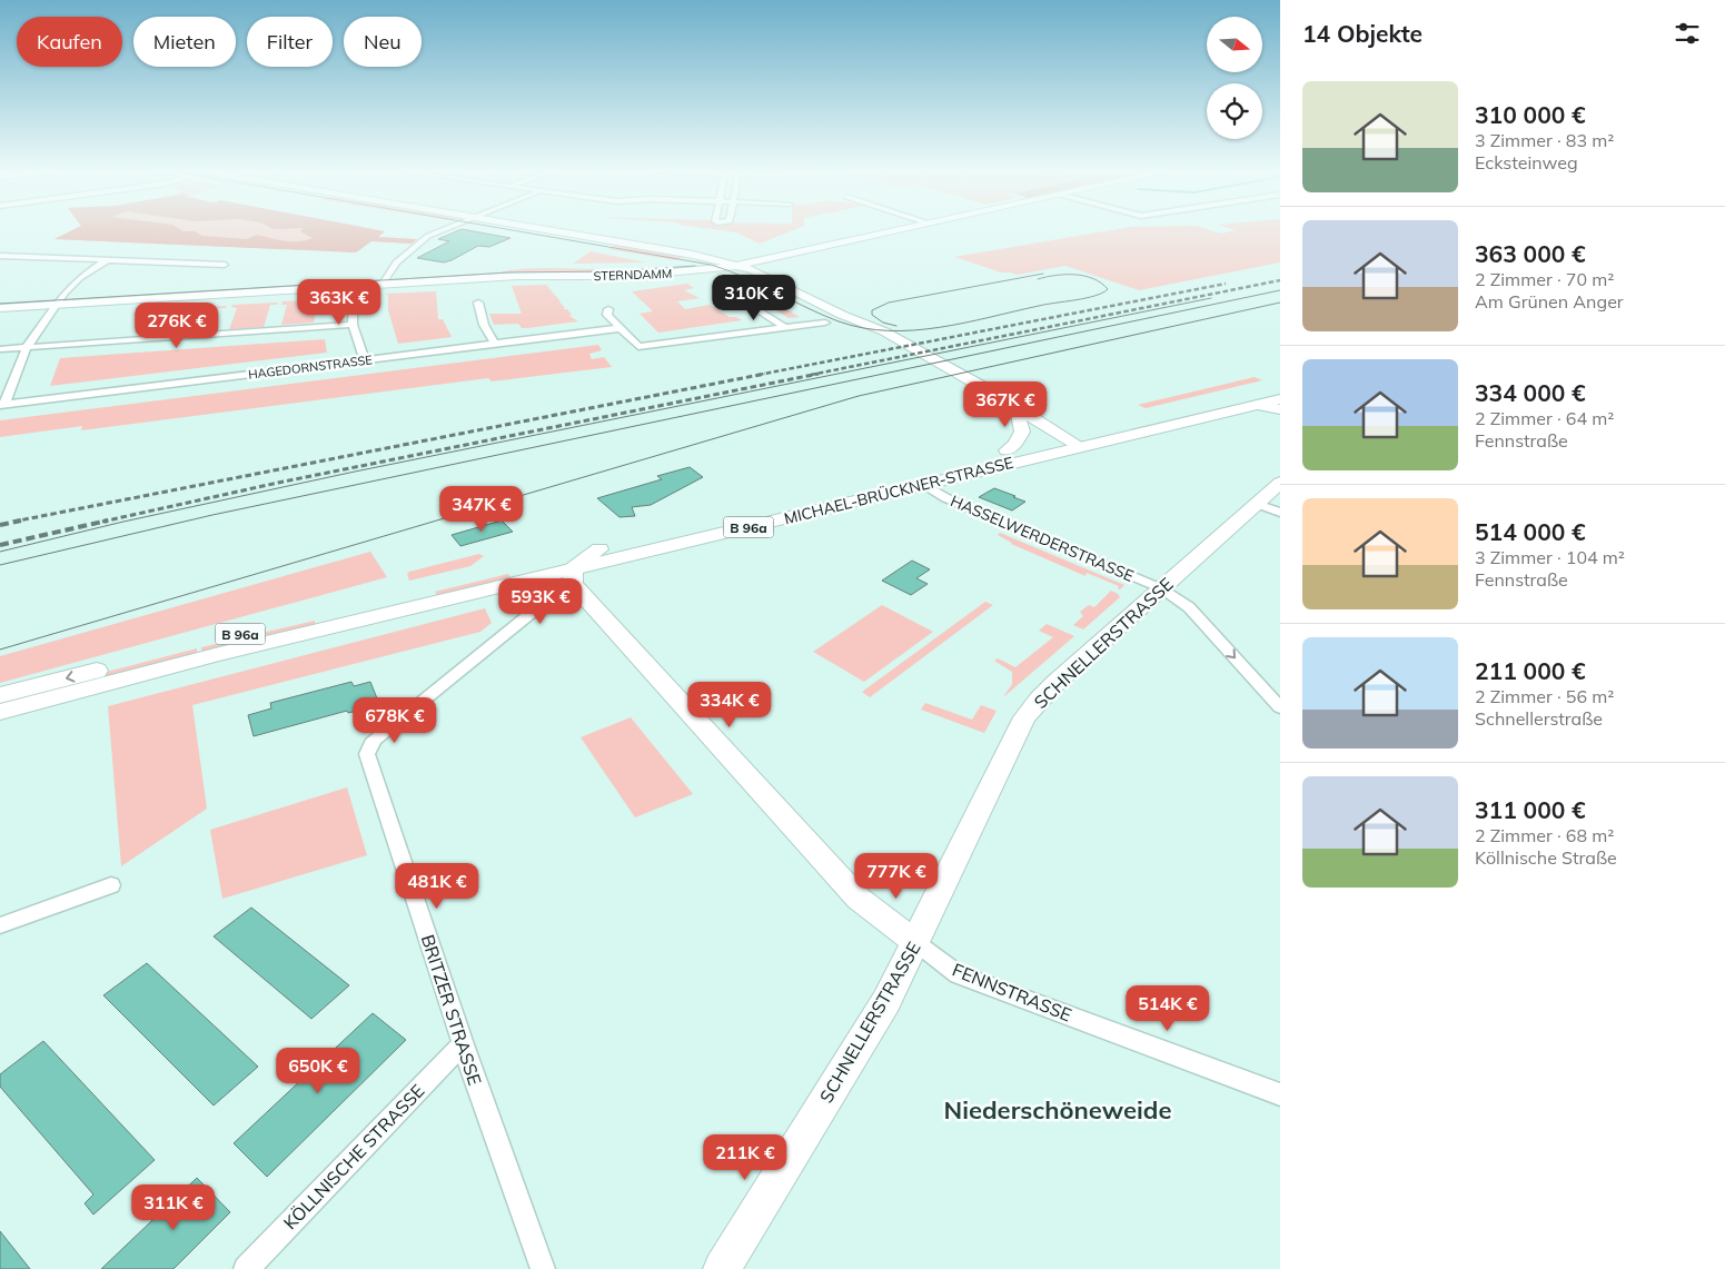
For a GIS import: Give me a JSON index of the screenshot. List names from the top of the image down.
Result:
{
  "streets": {
    "main road": ["MICHAEL-BRÜCKNER-STRASSE", "B 96a"],
    "street": [
      "STERNDAMM",
      "HAGEDORNSTRASSE",
      "HASSELWERDERSTRASSE",
      "SCHNELLERSTRASSE",
      "FENNSTRASSE",
      "BRITZER STRASSE",
      "KÖLLNISCHE STRASSE"
    ]
  },
  "crossings": [
    ["STERNDAMM", "MICHAEL-BRÜCKNER-STRASSE"],
    ["MICHAEL-BRÜCKNER-STRASSE", "HASSELWERDERSTRASSE"],
    ["MICHAEL-BRÜCKNER-STRASSE", "FENNSTRASSE"],
    ["HASSELWERDERSTRASSE", "SCHNELLERSTRASSE"],
    ["SCHNELLERSTRASSE", "FENNSTRASSE"],
    ["FENNSTRASSE", "BRITZER STRASSE"],
    ["BRITZER STRASSE", "KÖLLNISCHE STRASSE"]
  ],
  "one_way": ["HASSELWERDERSTRASSE"],
  "districts": ["Niederschöneweide"],
  "north": "right",
  "page": {
    "heading": "14 Objekte",
    "chip": [
      "Kaufen",
      "Mieten",
      "Filter",
      "Neu"
    ],
    "list": [
      {
        "name": "310 000 €",
        "note": "3 Zimmer · 83 m² · Ecksteinweg"
      },
      {
        "name": "363 000 €",
        "note": "2 Zimmer · 70 m² · Am Grünen Anger"
      },
      {
        "name": "334 000 €",
        "note": "2 Zimmer · 64 m² · Fennstraße"
      },
      {
        "name": "514 000 €",
        "note": "3 Zimmer · 104 m² · Fennstraße"
      },
      {
        "name": "211 000 €",
        "note": "2 Zimmer · 56 m² · Schnellerstraße"
      },
      {
        "name": "311 000 €",
        "note": "2 Zimmer · 68 m² · Köllnische Straße"
      }
    ],
    "price": [
      "310K €",
      "363K €",
      "276K €",
      "367K €",
      "347K €",
      "593K €",
      "334K €",
      "678K €",
      "777K €",
      "481K €",
      "514K €",
      "650K €",
      "211K €",
      "311K €"
    ]
  }
}
